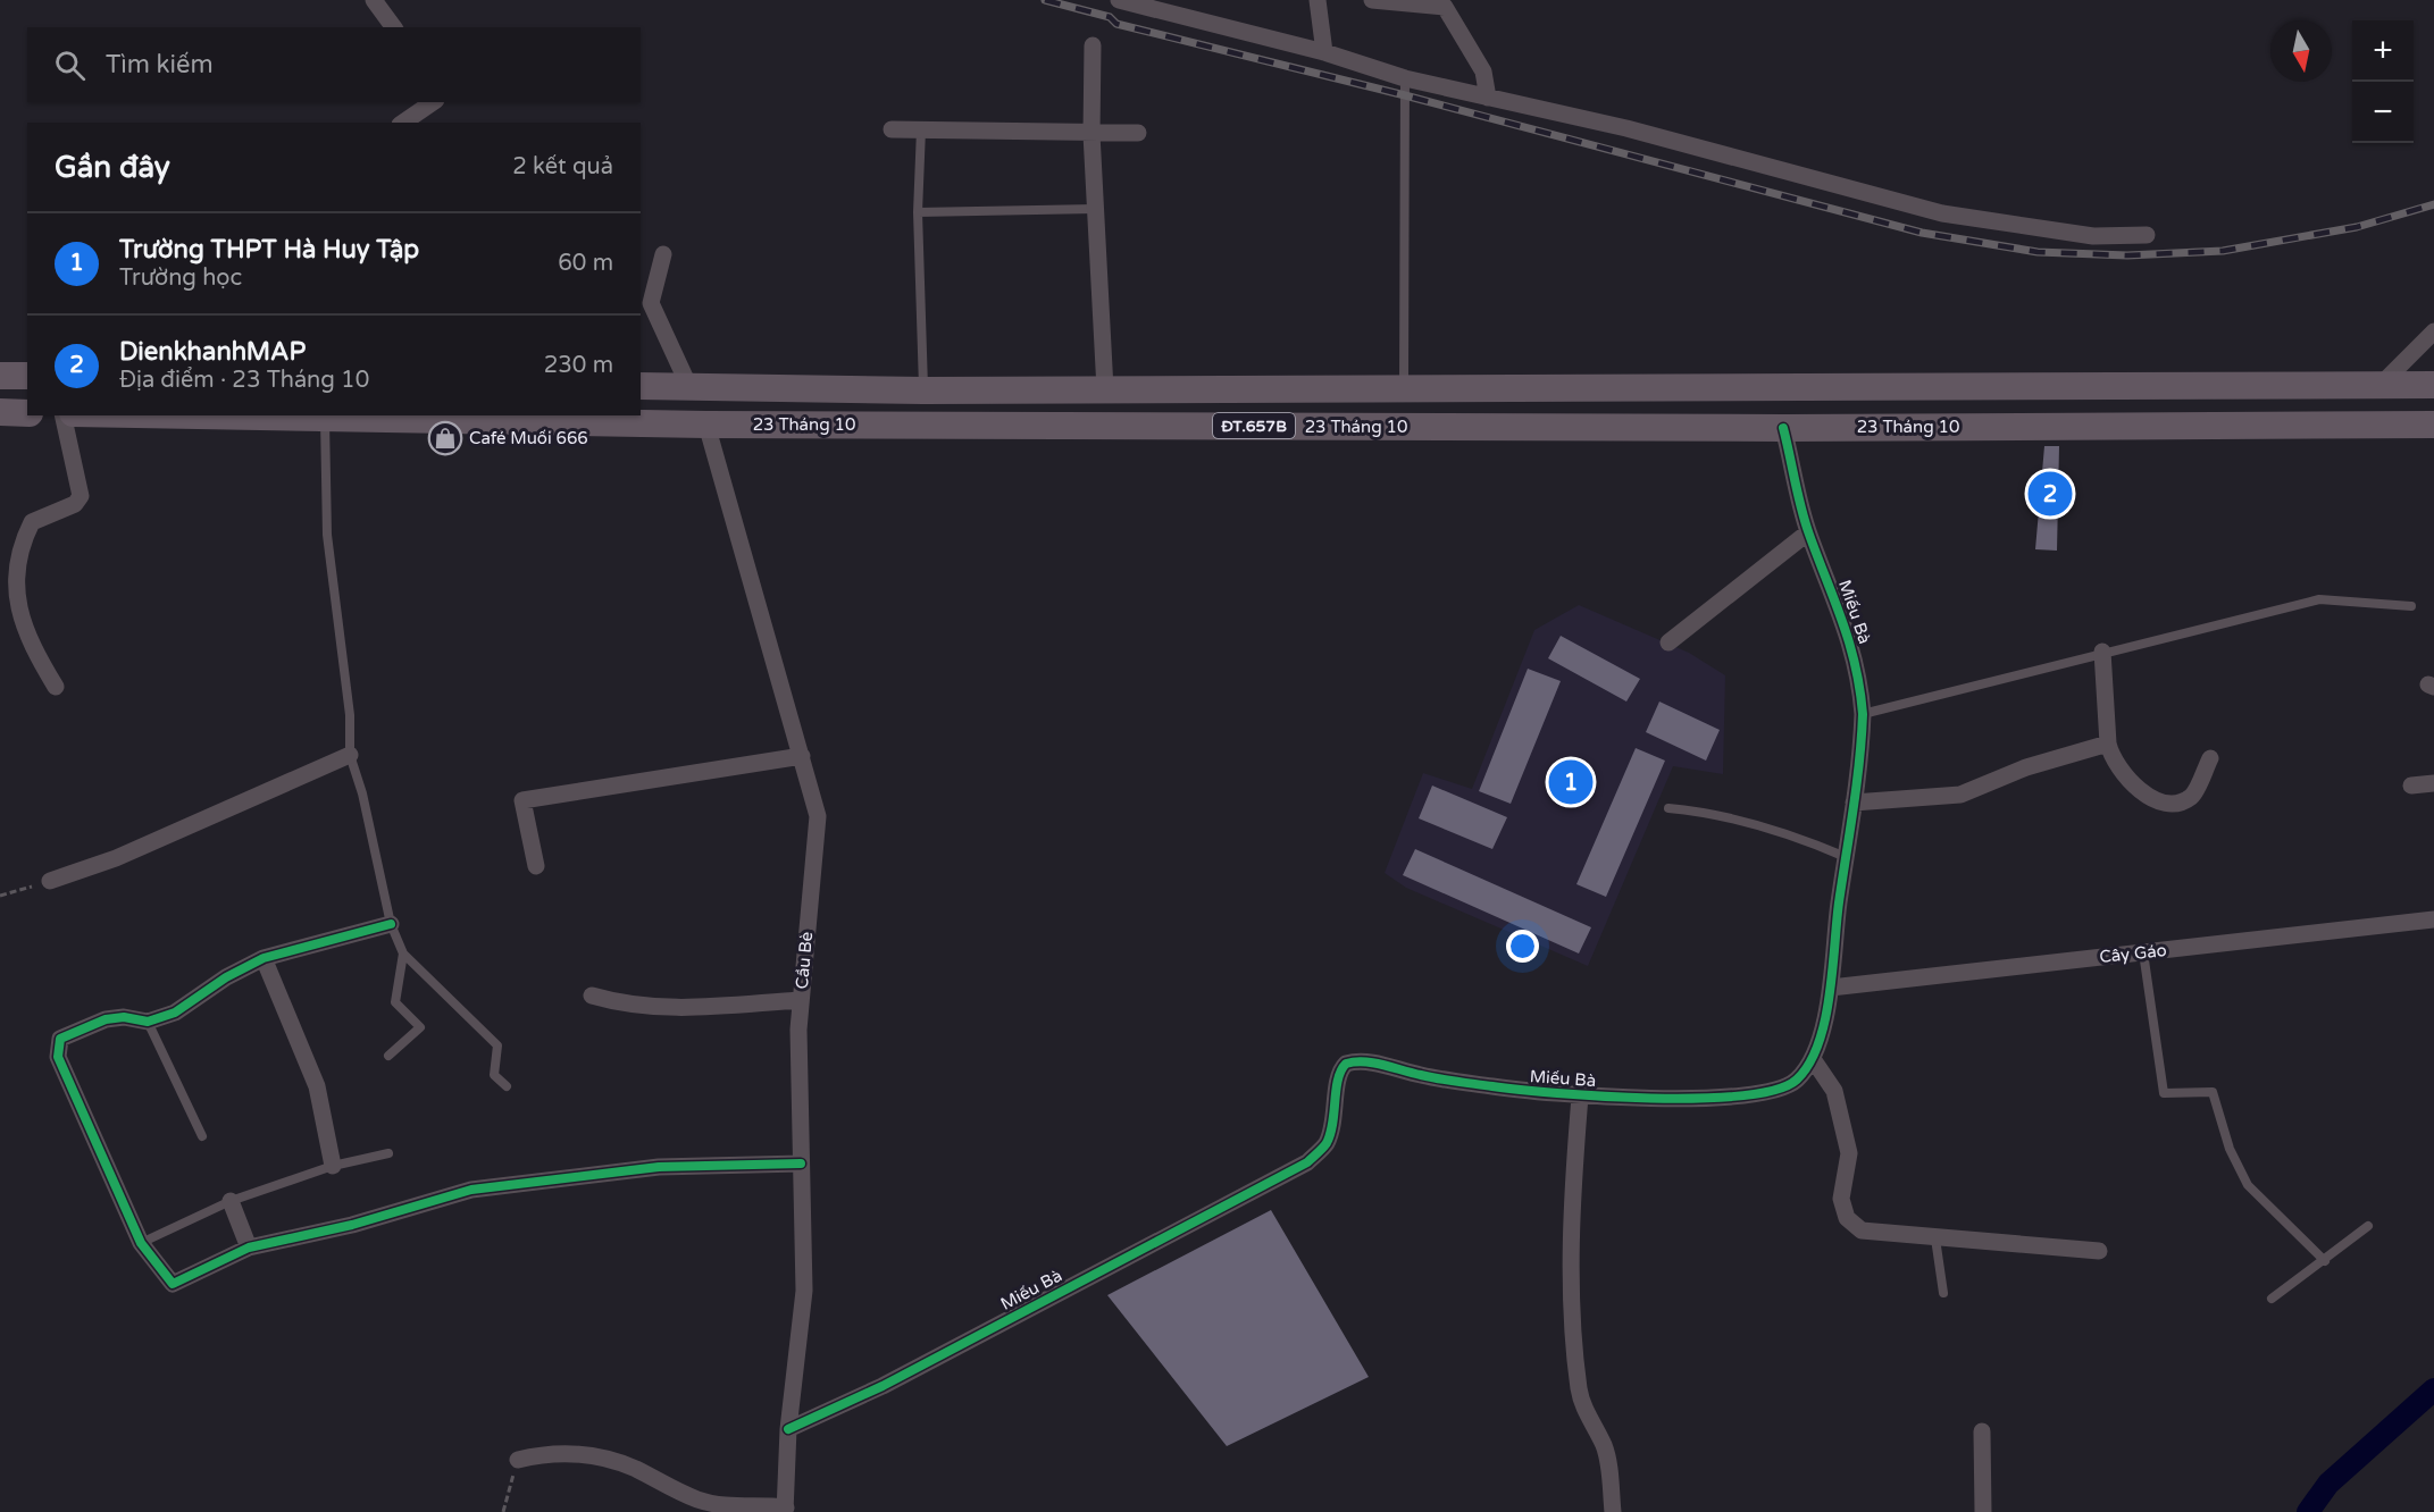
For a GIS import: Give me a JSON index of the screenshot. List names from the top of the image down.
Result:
{
  "streets": {
    "main road": ["23 Tháng 10", "ĐT.657B"],
    "street": ["Miếu Bà", "Cây Gáo", "Cầu Bè"]
  },
  "crossings": [
    ["23 Tháng 10", "Miếu Bà"],
    ["23 Tháng 10", "Cầu Bè"],
    ["Miếu Bà", "Cây Gáo"],
    ["Miếu Bà", "Cầu Bè"]
  ],
  "places": {
    "shop": ["Café Muối 666"]
  },
  "north": "bottom",
  "page": {
    "map_buttons": ["+", "−"],
    "search": "Tìm kiếm",
    "heading": ["Gần đây", "2 kết quả"],
    "list": [
      {
        "mark": "1",
        "name": "Trường THPT Hà Huy Tập",
        "note": "Trường học",
        "value": "60 m"
      },
      {
        "mark": "2",
        "name": "DienkhanhMAP",
        "note": "Địa điểm · 23 Tháng 10",
        "value": "230 m"
      }
    ],
    "pins": ["2", "1"]
  }
}
